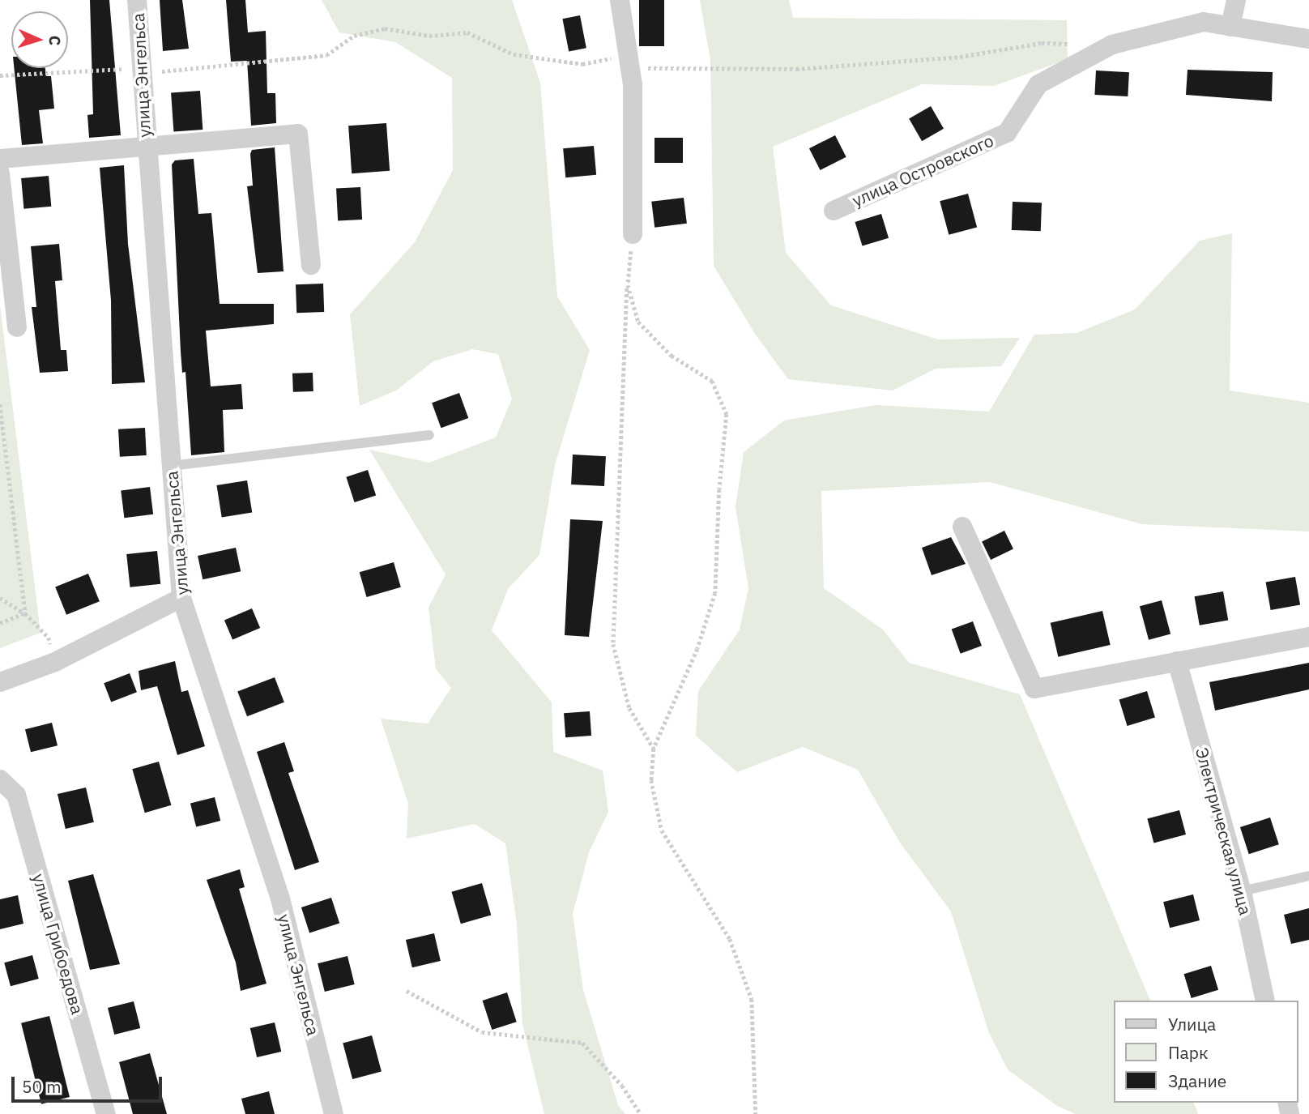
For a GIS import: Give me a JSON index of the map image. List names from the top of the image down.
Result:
{
  "streets": {
    "street": [
      "улица Энгельса",
      "улица Островского",
      "Электрическая улица",
      "улица Грибоедова"
    ]
  },
  "legend": ["Улица", "Парк", "Здание"],
  "scale_bar": "50 m",
  "north": "right"
}
